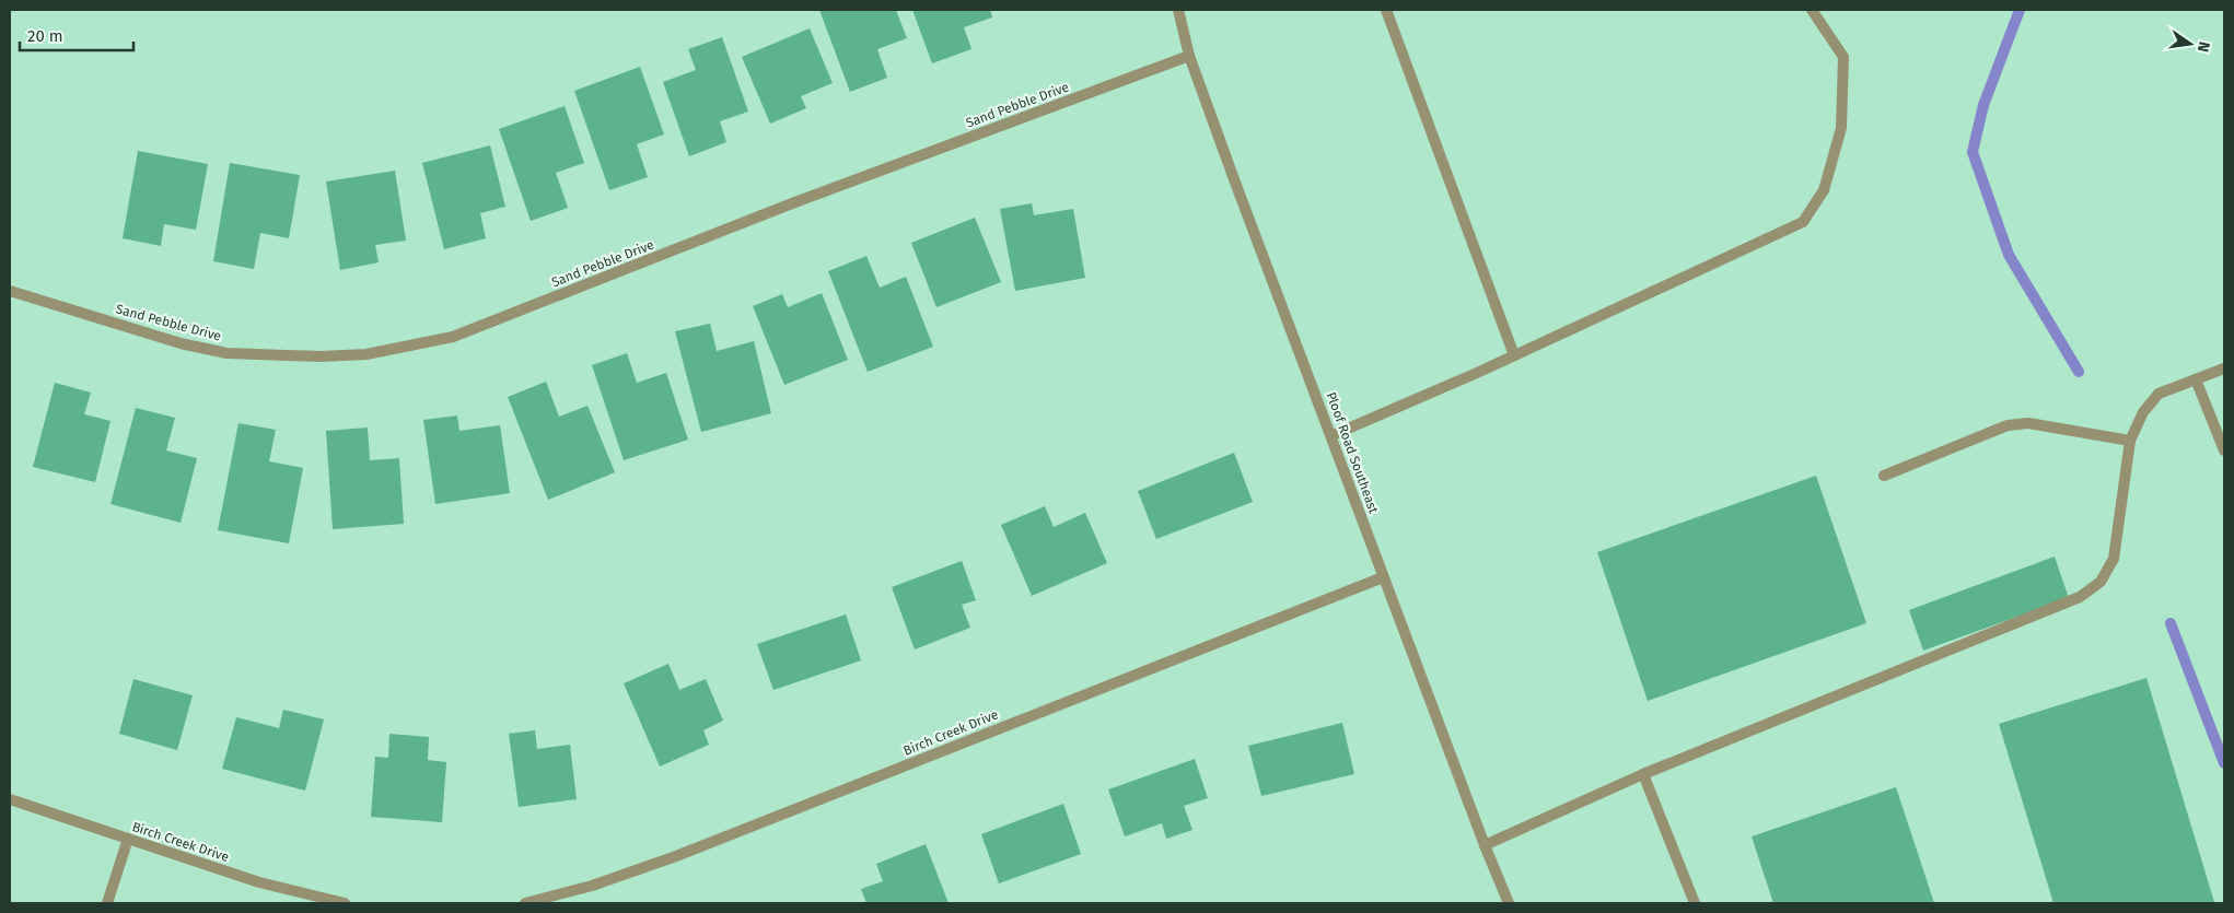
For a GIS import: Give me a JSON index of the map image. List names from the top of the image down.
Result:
{
  "streets": {
    "street": ["Sand Pebble Drive", "Ploof Road Southeast", "Birch Creek Drive"]
  },
  "crossings": [
    ["Sand Pebble Drive", "Ploof Road Southeast"],
    ["Ploof Road Southeast", "Birch Creek Drive"]
  ],
  "scale_bar": "20 m",
  "north": "right"
}
